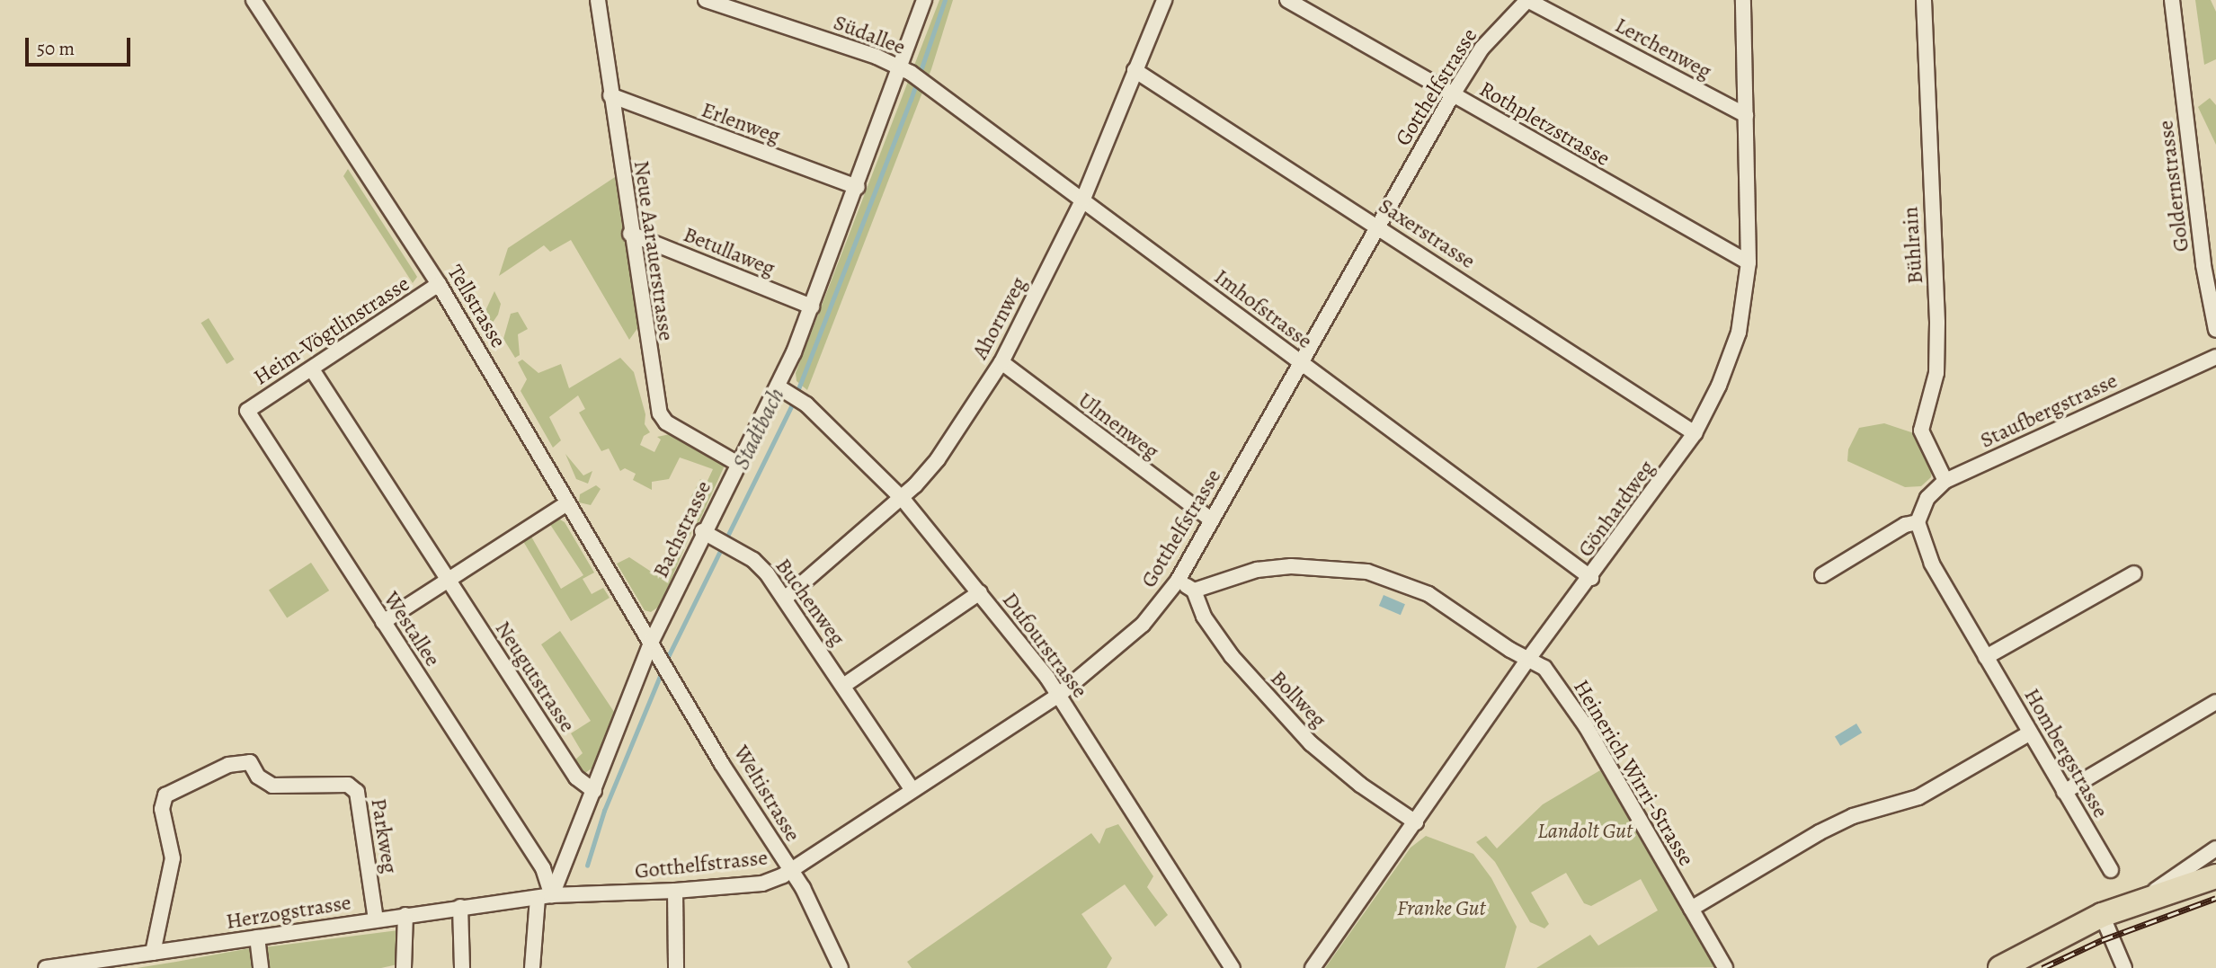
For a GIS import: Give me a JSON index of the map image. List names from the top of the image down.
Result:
{
  "streets": {
    "street": [
      "Südallee",
      "Lerchenweg",
      "Gotthelfstrasse",
      "Erlenweg",
      "Rothpletzstrasse",
      "Goldernstrasse",
      "Saxerstrasse",
      "Bühlrain",
      "Neue Aarauerstrasse",
      "Betullaweg",
      "Tellstrasse",
      "Imhofstrasse",
      "Ahornweg",
      "Heim-Vögtlinstrasse",
      "Staufbergstrasse",
      "Ulmenweg",
      "Gönhardweg",
      "Bachstrasse",
      "Buchenweg",
      "Westallee",
      "Dufourstrasse",
      "Neugutstrasse",
      "Bollweg",
      "Hombergstrasse",
      "Heinerich Wirri-Strasse",
      "Weltistrasse",
      "Parkweg",
      "Herzogstrasse"
    ]
  },
  "crossings": [
    ["Südallee", "Imhofstrasse"],
    ["Südallee", "Bachstrasse"],
    ["Lerchenweg", "Gotthelfstrasse"],
    ["Lerchenweg", "Gönhardweg"],
    ["Gotthelfstrasse", "Rothpletzstrasse"],
    ["Gotthelfstrasse", "Saxerstrasse"],
    ["Gotthelfstrasse", "Imhofstrasse"],
    ["Gotthelfstrasse", "Ulmenweg"],
    ["Gotthelfstrasse", "Bachstrasse"],
    ["Gotthelfstrasse", "Buchenweg"],
    ["Gotthelfstrasse", "Westallee"],
    ["Gotthelfstrasse", "Dufourstrasse"],
    ["Gotthelfstrasse", "Weltistrasse"],
    ["Gotthelfstrasse", "Herzogstrasse"],
    ["Erlenweg", "Neue Aarauerstrasse"],
    ["Erlenweg", "Bachstrasse"],
    ["Rothpletzstrasse", "Gönhardweg"],
    ["Saxerstrasse", "Ahornweg"],
    ["Saxerstrasse", "Gönhardweg"],
    ["Bühlrain", "Staufbergstrasse"],
    ["Neue Aarauerstrasse", "Betullaweg"],
    ["Neue Aarauerstrasse", "Bachstrasse"],
    ["Betullaweg", "Bachstrasse"],
    ["Tellstrasse", "Heim-Vögtlinstrasse"],
    ["Tellstrasse", "Bachstrasse"],
    ["Tellstrasse", "Weltistrasse"],
    ["Imhofstrasse", "Ahornweg"],
    ["Imhofstrasse", "Gönhardweg"],
    ["Imhofstrasse", "Bachstrasse"],
    ["Ahornweg", "Ulmenweg"],
    ["Ahornweg", "Buchenweg"],
    ["Ahornweg", "Dufourstrasse"],
    ["Heim-Vögtlinstrasse", "Westallee"],
    ["Heim-Vögtlinstrasse", "Neugutstrasse"],
    ["Staufbergstrasse", "Hombergstrasse"],
    ["Gönhardweg", "Bollweg"],
    ["Gönhardweg", "Heinerich Wirri-Strasse"],
    ["Bachstrasse", "Buchenweg"],
    ["Bachstrasse", "Westallee"],
    ["Bachstrasse", "Dufourstrasse"],
    ["Bachstrasse", "Neugutstrasse"],
    ["Bachstrasse", "Weltistrasse"],
    ["Bachstrasse", "Herzogstrasse"],
    ["Westallee", "Herzogstrasse"],
    ["Bollweg", "Heinerich Wirri-Strasse"],
    ["Parkweg", "Herzogstrasse"]
  ],
  "water": ["Stadtbach"],
  "parks": ["Landolt Gut", "Franke Gut"],
  "scale_bar": "50 m"
}
